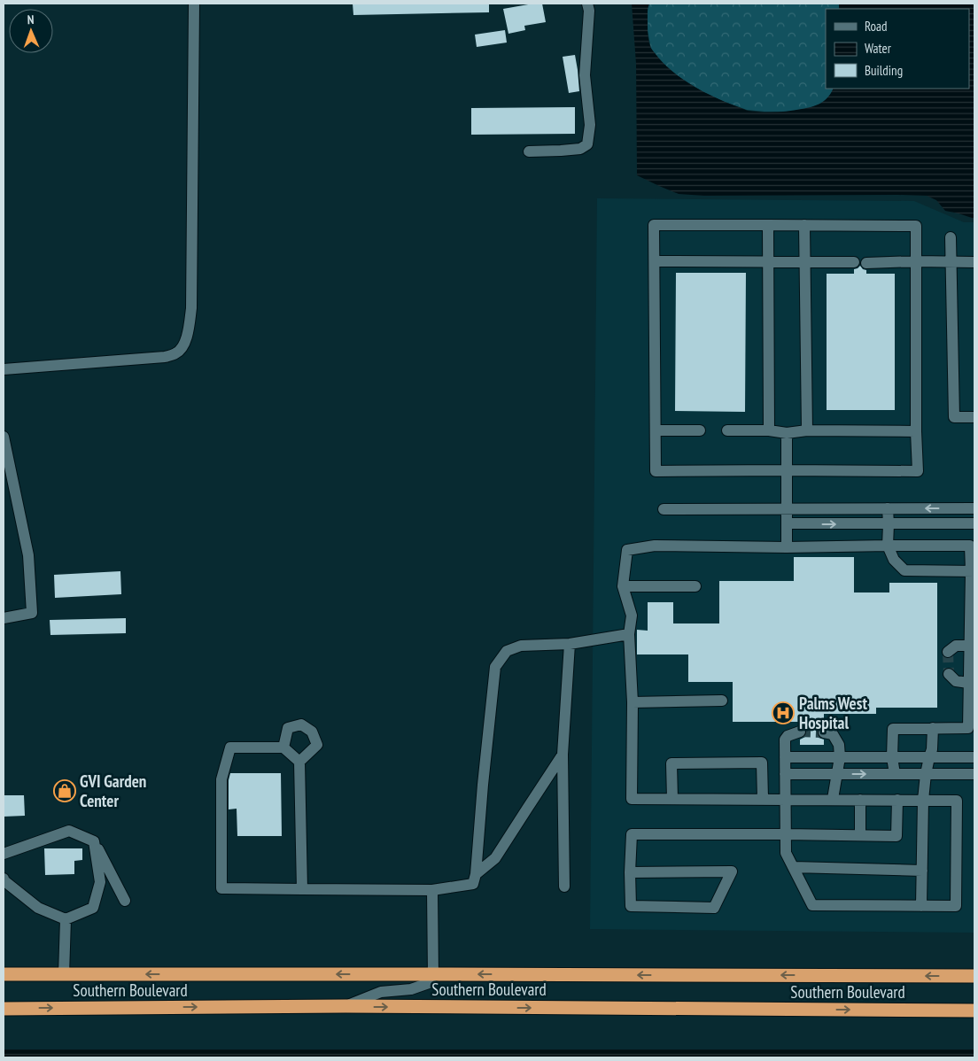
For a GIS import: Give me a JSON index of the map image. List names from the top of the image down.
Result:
{
  "streets": {
    "highway": ["Southern Boulevard"]
  },
  "places": {
    "hospital": ["Palms West Hospital"],
    "shop": ["GVI Garden Center"]
  },
  "legend": ["Road", "Water", "Building"],
  "north": "top"
}
